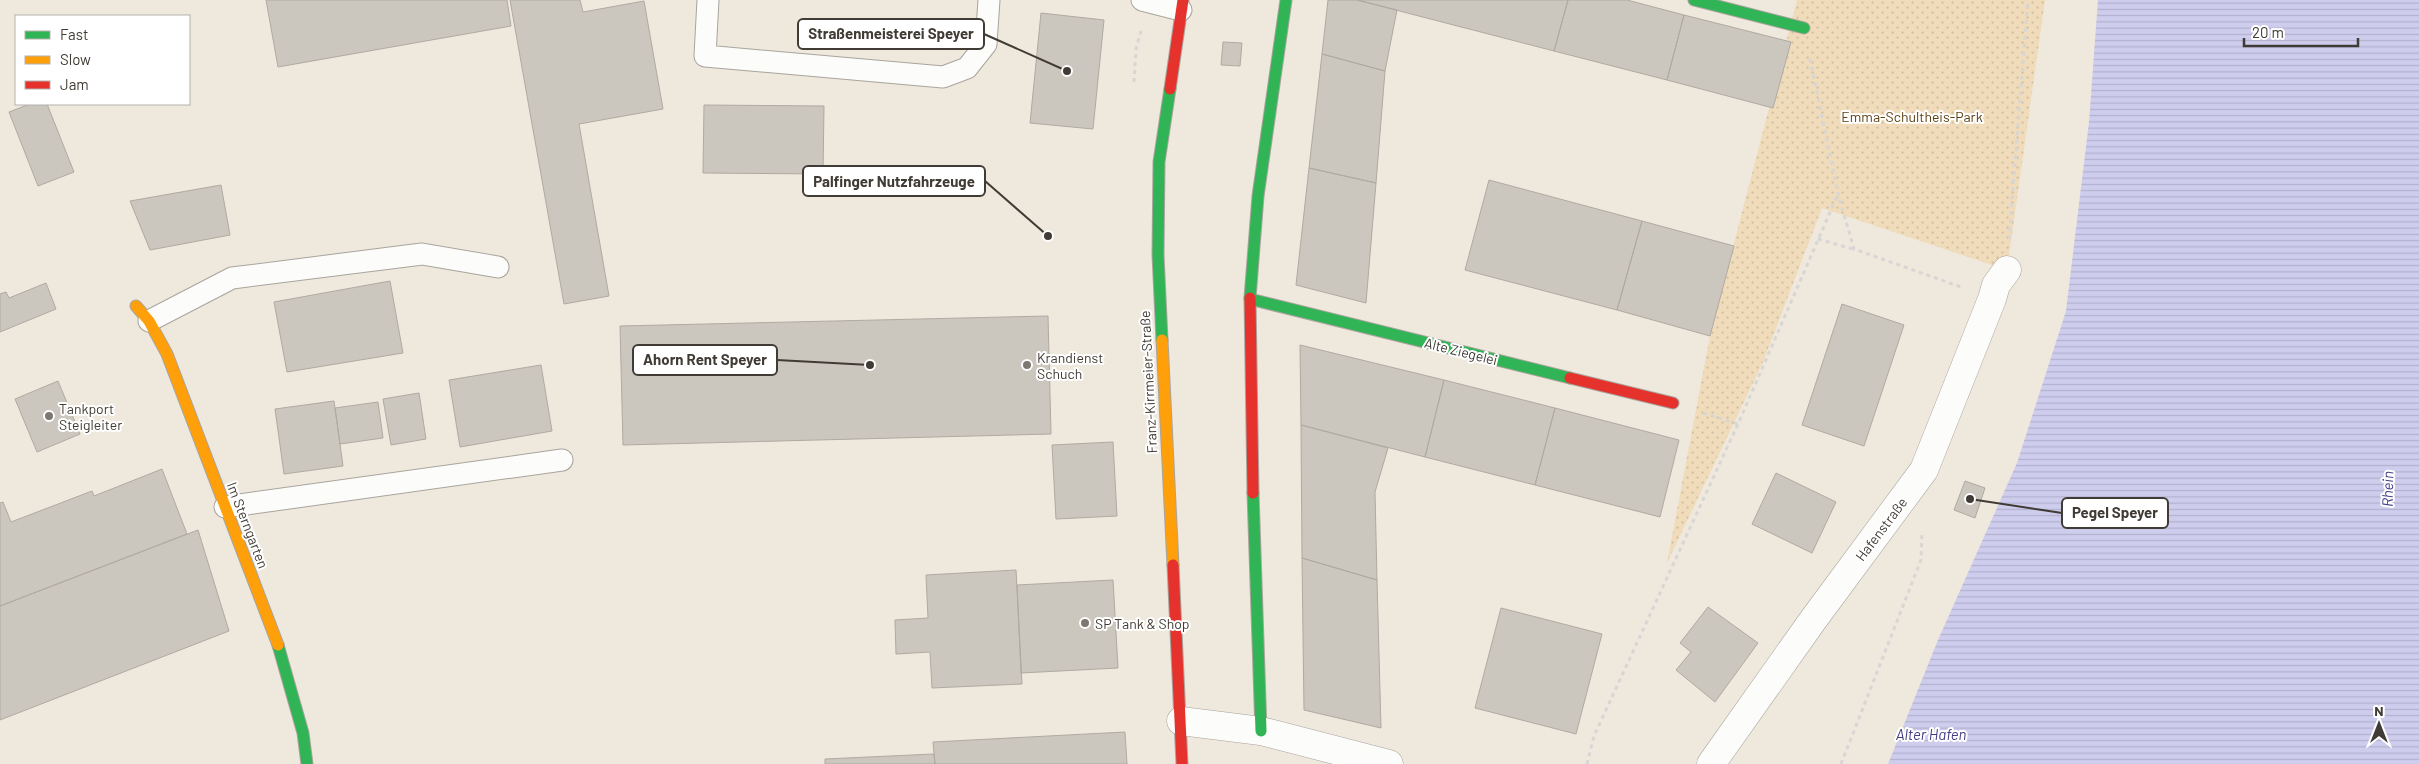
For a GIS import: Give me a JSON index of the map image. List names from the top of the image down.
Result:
{
  "streets": {
    "street": [
      "Alte Ziegelei",
      "Franz-Kirrmeier-Straße",
      "Im Sterngarten",
      "Hafenstraße"
    ]
  },
  "water": ["Rhein", "Alter Hafen"],
  "parks": ["Emma-Schultheis-Park"],
  "places": [
    "Straßenmeisterei Speyer",
    "Palfinger Nutzfahrzeuge",
    "Ahorn Rent Speyer",
    "Krandienst Schuch",
    "Tankport Steigleiter",
    "Pegel Speyer",
    "SP Tank & Shop"
  ],
  "legend": ["Fast", "Slow", "Jam"],
  "scale_bar": "20 m",
  "north": "top"
}
